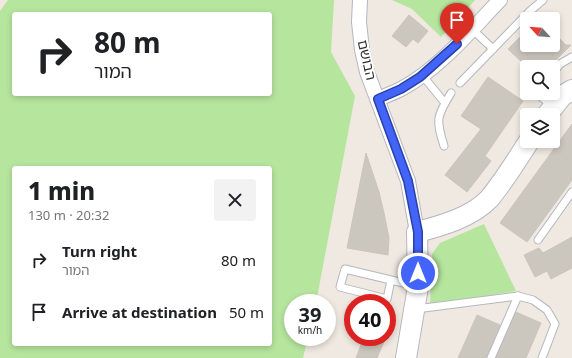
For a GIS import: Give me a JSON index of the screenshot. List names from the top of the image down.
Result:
{
  "streets": {
    "street": ["הבושם"]
  },
  "north": "top left",
  "page": {
    "turn": ["80 m", "המור"],
    "heading": ["1 min", "130 m · 20:32"],
    "list": [
      {
        "name": "Turn right",
        "note": "המור",
        "value": "80 m"
      },
      {
        "name": "Arrive at destination",
        "value": "50 m"
      }
    ],
    "speed": "39 km/h",
    "limit": "40"
  }
}
